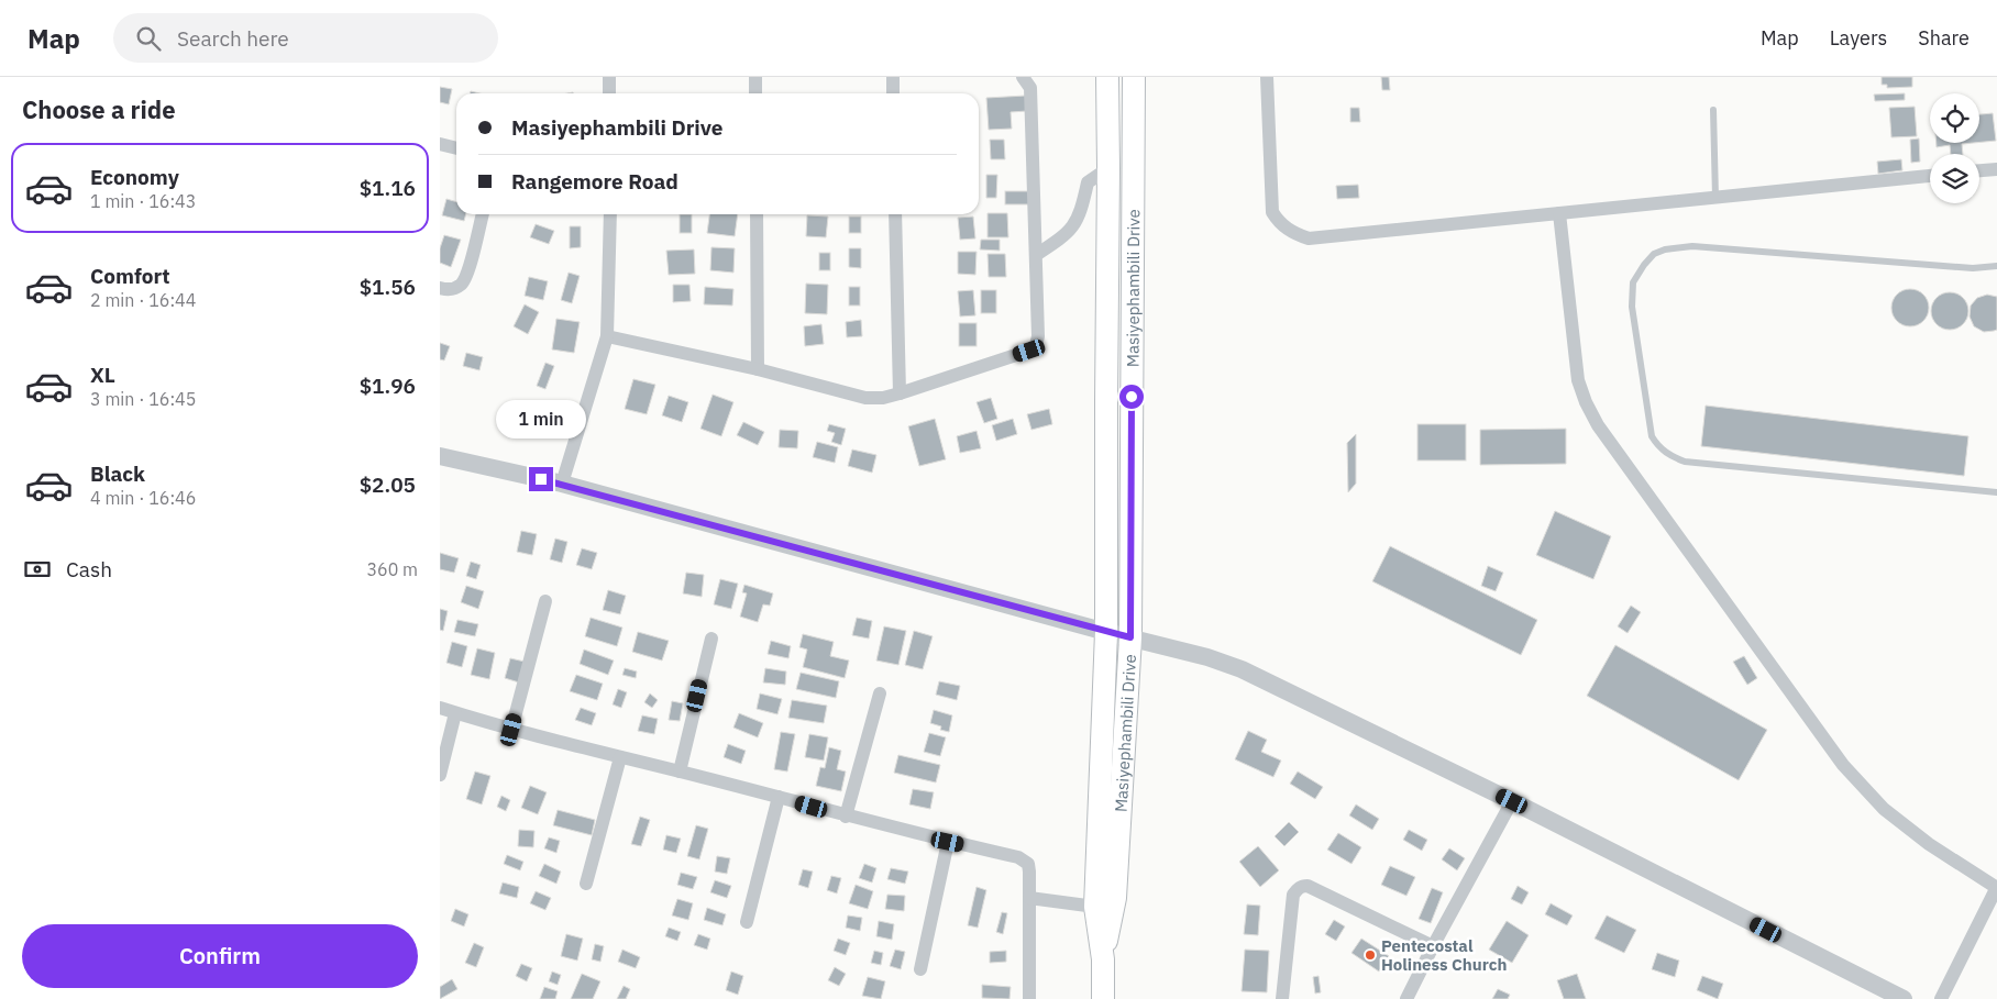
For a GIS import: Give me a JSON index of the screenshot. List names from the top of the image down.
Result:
{
  "streets": {
    "main road": ["Masiyephambili Drive"]
  },
  "places": ["Pentecostal Holiness Church"],
  "page": {
    "header": "Map",
    "search": "Search here",
    "nav": ["Map", "Layers", "Share"],
    "heading": "Choose a ride",
    "banner": ["Masiyephambili Drive", "Rangemore Road"],
    "list": [
      {
        "name": "Economy",
        "note": "1 min · 16:43",
        "value": "$1.16"
      },
      {
        "name": "Comfort",
        "note": "2 min · 16:44",
        "value": "$1.56"
      },
      {
        "name": "XL",
        "note": "3 min · 16:45",
        "value": "$1.96"
      },
      {
        "name": "Black",
        "note": "4 min · 16:46",
        "value": "$2.05"
      }
    ],
    "bubble": "1 min",
    "pay": ["Cash", "360 m"],
    "buttons": "Confirm"
  }
}
